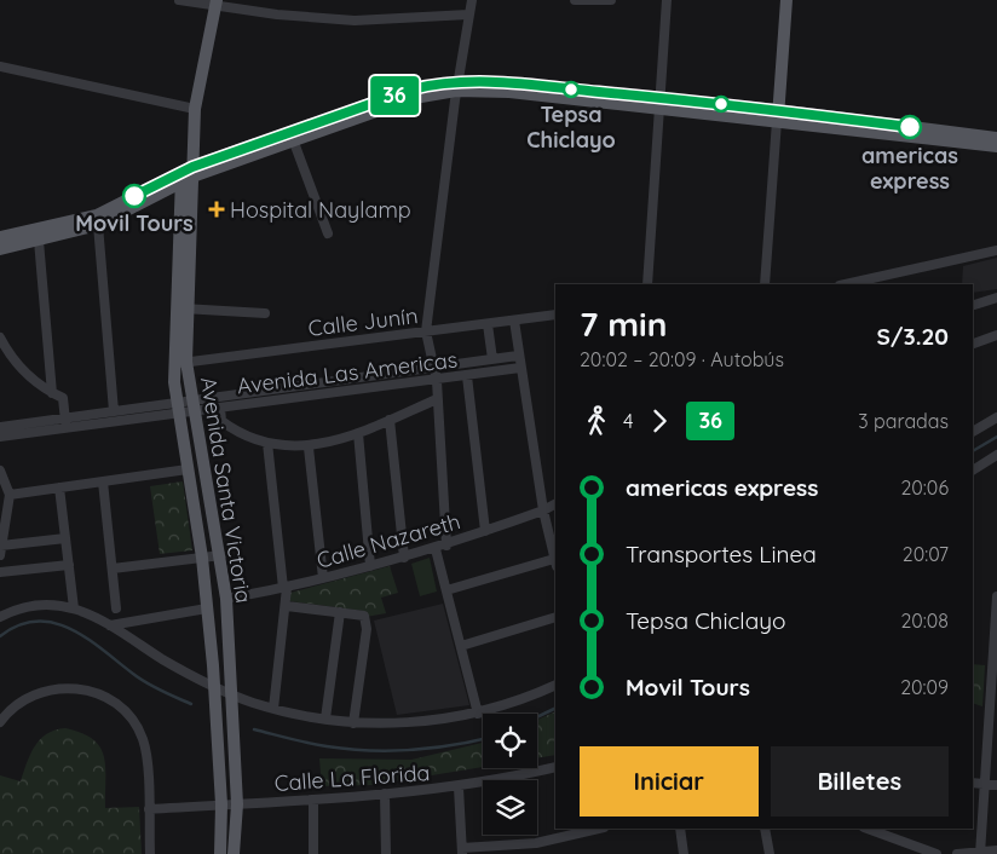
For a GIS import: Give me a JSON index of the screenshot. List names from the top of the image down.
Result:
{
  "streets": {
    "main road": ["Avenida Santa Victoria"],
    "street": [
      "Calle Junín",
      "Avenida Las Americas",
      "Calle Nazareth",
      "Calle La Florida"
    ]
  },
  "crossings": [
    ["Calle Junín", "Avenida Santa Victoria"],
    ["Avenida Las Americas", "Avenida Santa Victoria"],
    ["Avenida Santa Victoria", "Calle Nazareth"],
    ["Avenida Santa Victoria", "Calle La Florida"]
  ],
  "places": {
    "other": ["Tepsa Chiclayo", "americas express", "Movil Tours"],
    "health": ["Hospital Naylamp"]
  },
  "lines": ["bus line 36"],
  "page": {
    "on_map": "36",
    "heading": ["7 min", "20:02 – 20:09 · Autobús", "S/3.20"],
    "legs": ["4", "36", "3 paradas"],
    "list": [
      {
        "name": "americas express",
        "value": "20:06"
      },
      {
        "name": "Transportes Linea",
        "value": "20:07"
      },
      {
        "name": "Tepsa Chiclayo",
        "value": "20:08"
      },
      {
        "name": "Movil Tours",
        "value": "20:09"
      }
    ],
    "buttons": ["Iniciar", "Billetes"]
  }
}
